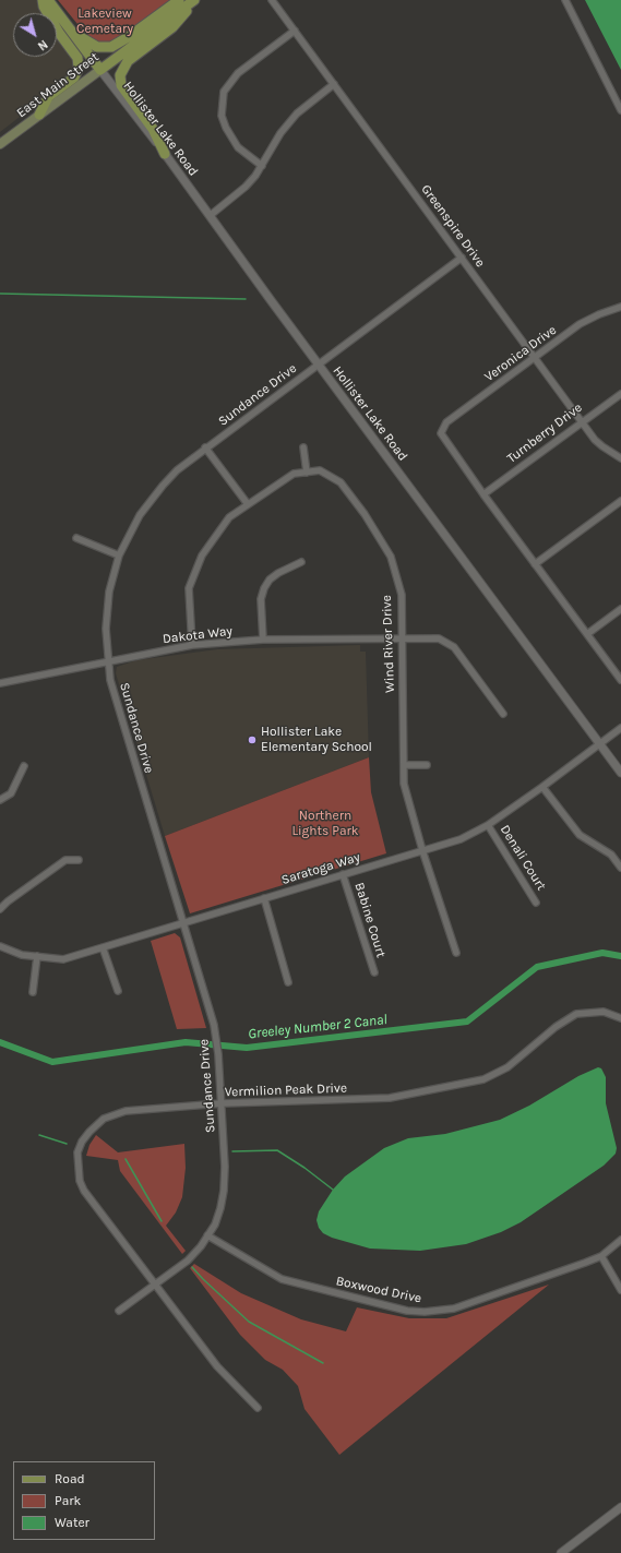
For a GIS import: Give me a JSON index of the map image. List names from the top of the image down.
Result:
{
  "streets": {
    "main road": ["East Main Street"],
    "street": [
      "Hollister Lake Road",
      "Greenspire Drive",
      "Veronica Drive",
      "Sundance Drive",
      "Turnberry Drive",
      "Dakota Way",
      "Wind River Drive",
      "Denali Court",
      "Saratoga Way",
      "Babine Court",
      "Vermilion Peak Drive",
      "Boxwood Drive"
    ]
  },
  "crossings": [
    ["East Main Street", "Hollister Lake Road"],
    ["Hollister Lake Road", "Sundance Drive"],
    ["Hollister Lake Road", "Saratoga Way"],
    ["Greenspire Drive", "Veronica Drive"],
    ["Greenspire Drive", "Sundance Drive"],
    ["Greenspire Drive", "Turnberry Drive"],
    ["Veronica Drive", "Turnberry Drive"],
    ["Sundance Drive", "Dakota Way"],
    ["Sundance Drive", "Saratoga Way"],
    ["Sundance Drive", "Vermilion Peak Drive"],
    ["Sundance Drive", "Boxwood Drive"],
    ["Dakota Way", "Wind River Drive"],
    ["Wind River Drive", "Saratoga Way"],
    ["Denali Court", "Saratoga Way"],
    ["Saratoga Way", "Babine Court"]
  ],
  "water": ["Greeley Number 2 Canal"],
  "parks": ["Lakeview Cemetary", "Northern Lights Park"],
  "places": ["Hollister Lake Elementary School"],
  "legend": ["Road", "Park", "Water"],
  "north": "bottom right"
}
